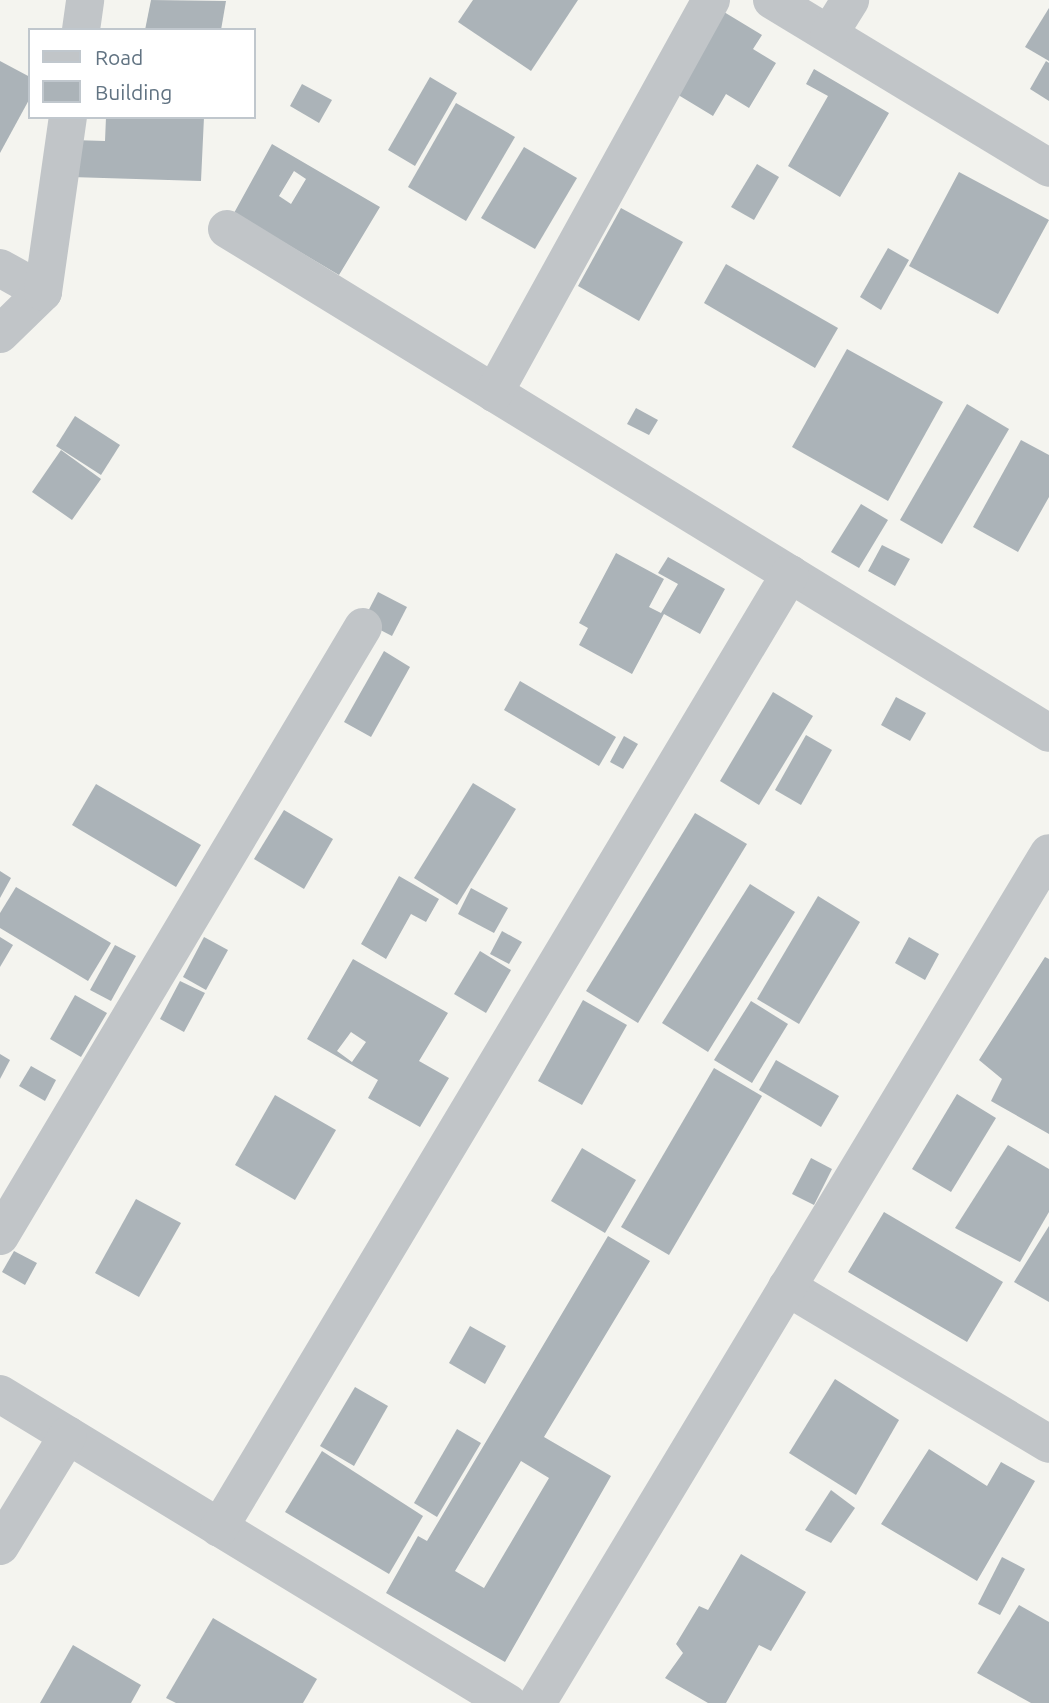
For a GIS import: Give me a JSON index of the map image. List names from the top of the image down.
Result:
{
  "legend": ["Road", "Building"]
}
